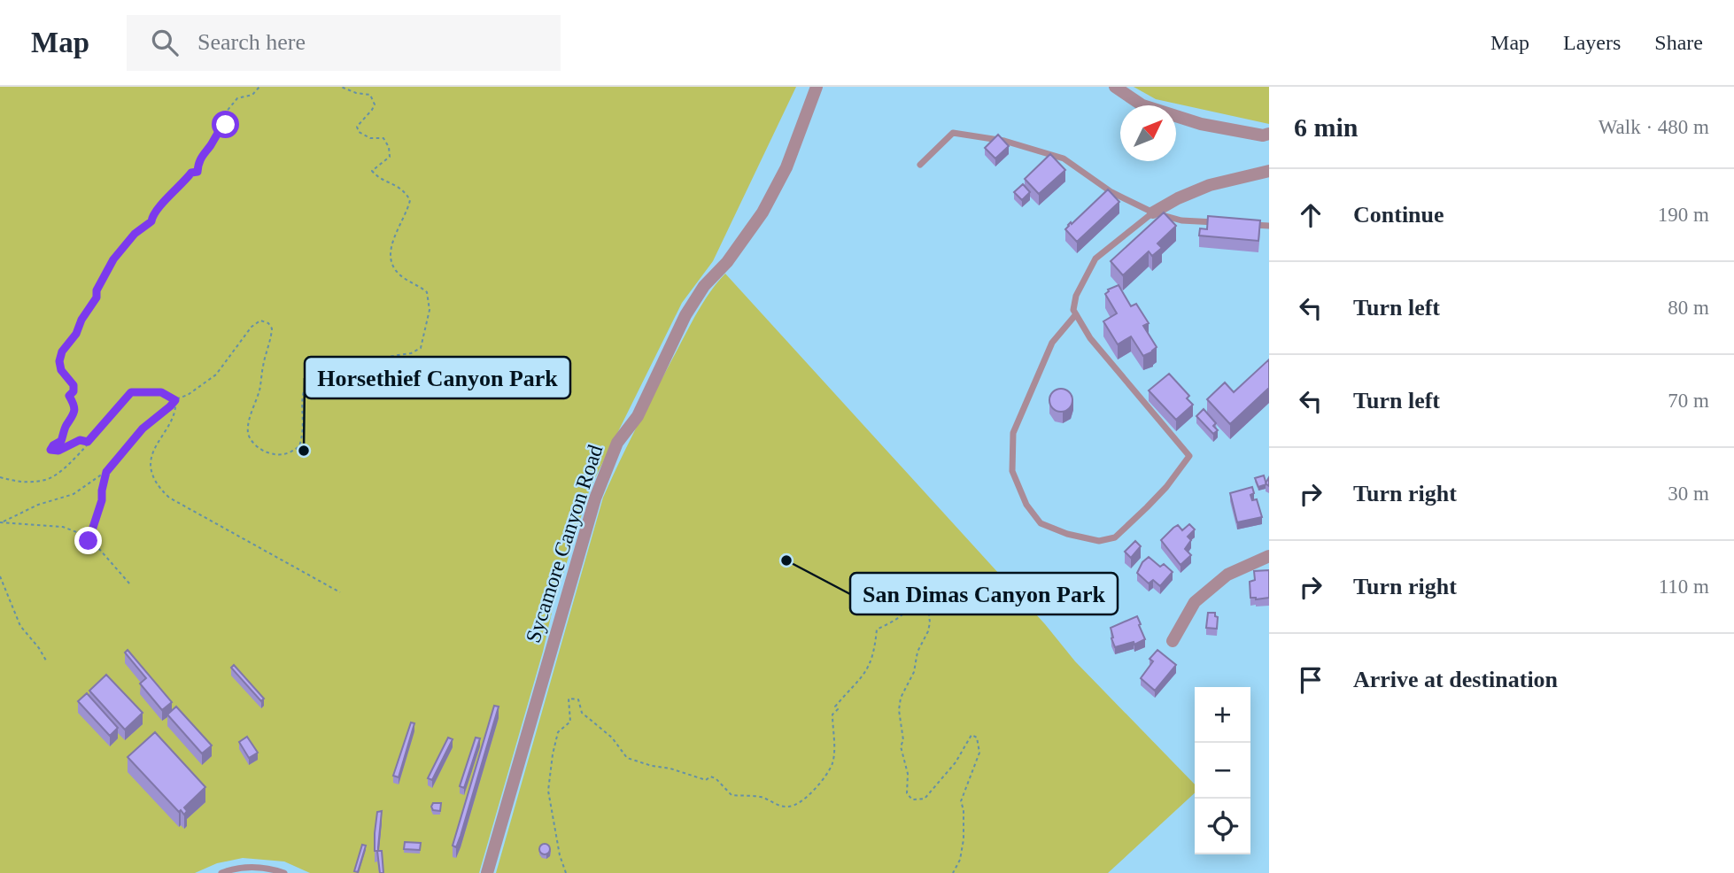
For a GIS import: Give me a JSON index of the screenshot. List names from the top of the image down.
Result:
{
  "streets": {
    "street": ["Sycamore Canyon Road"]
  },
  "places": ["Horsethief Canyon Park", "San Dimas Canyon Park"],
  "north": "top right",
  "page": {
    "header": "Map",
    "search": "Search here",
    "nav": ["Map", "Layers", "Share"],
    "heading": ["6 min", "Walk · 480 m"],
    "list": [
      ["Continue", "190 m"],
      ["Turn left", "80 m"],
      ["Turn left", "70 m"],
      ["Turn right", "30 m"],
      ["Turn right", "110 m"],
      "Arrive at destination"
    ],
    "map_buttons": ["+", "−"]
  }
}
